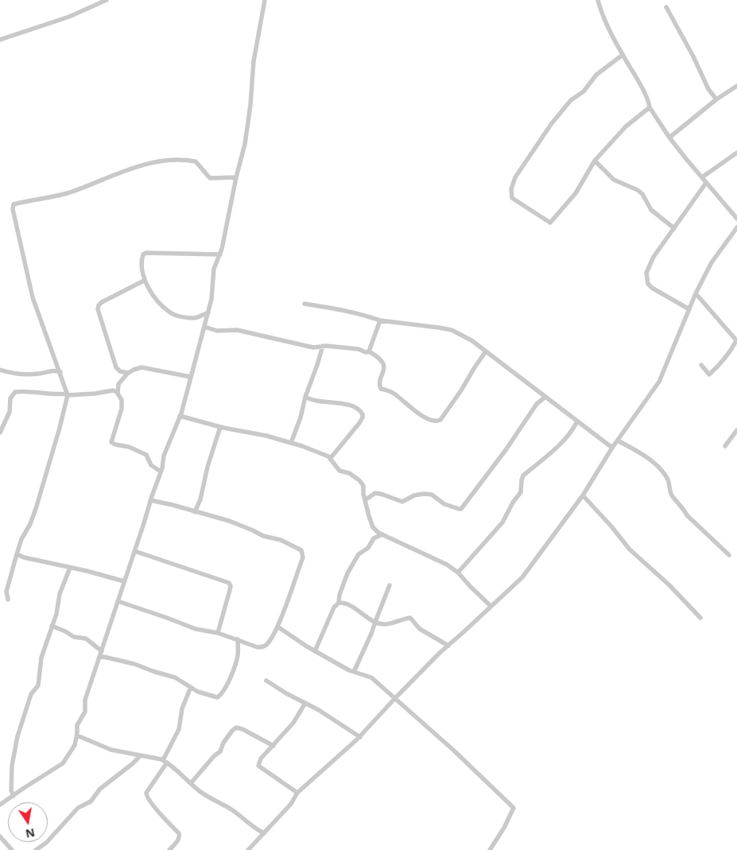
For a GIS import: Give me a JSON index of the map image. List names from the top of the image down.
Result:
{
  "north": "bottom"
}
